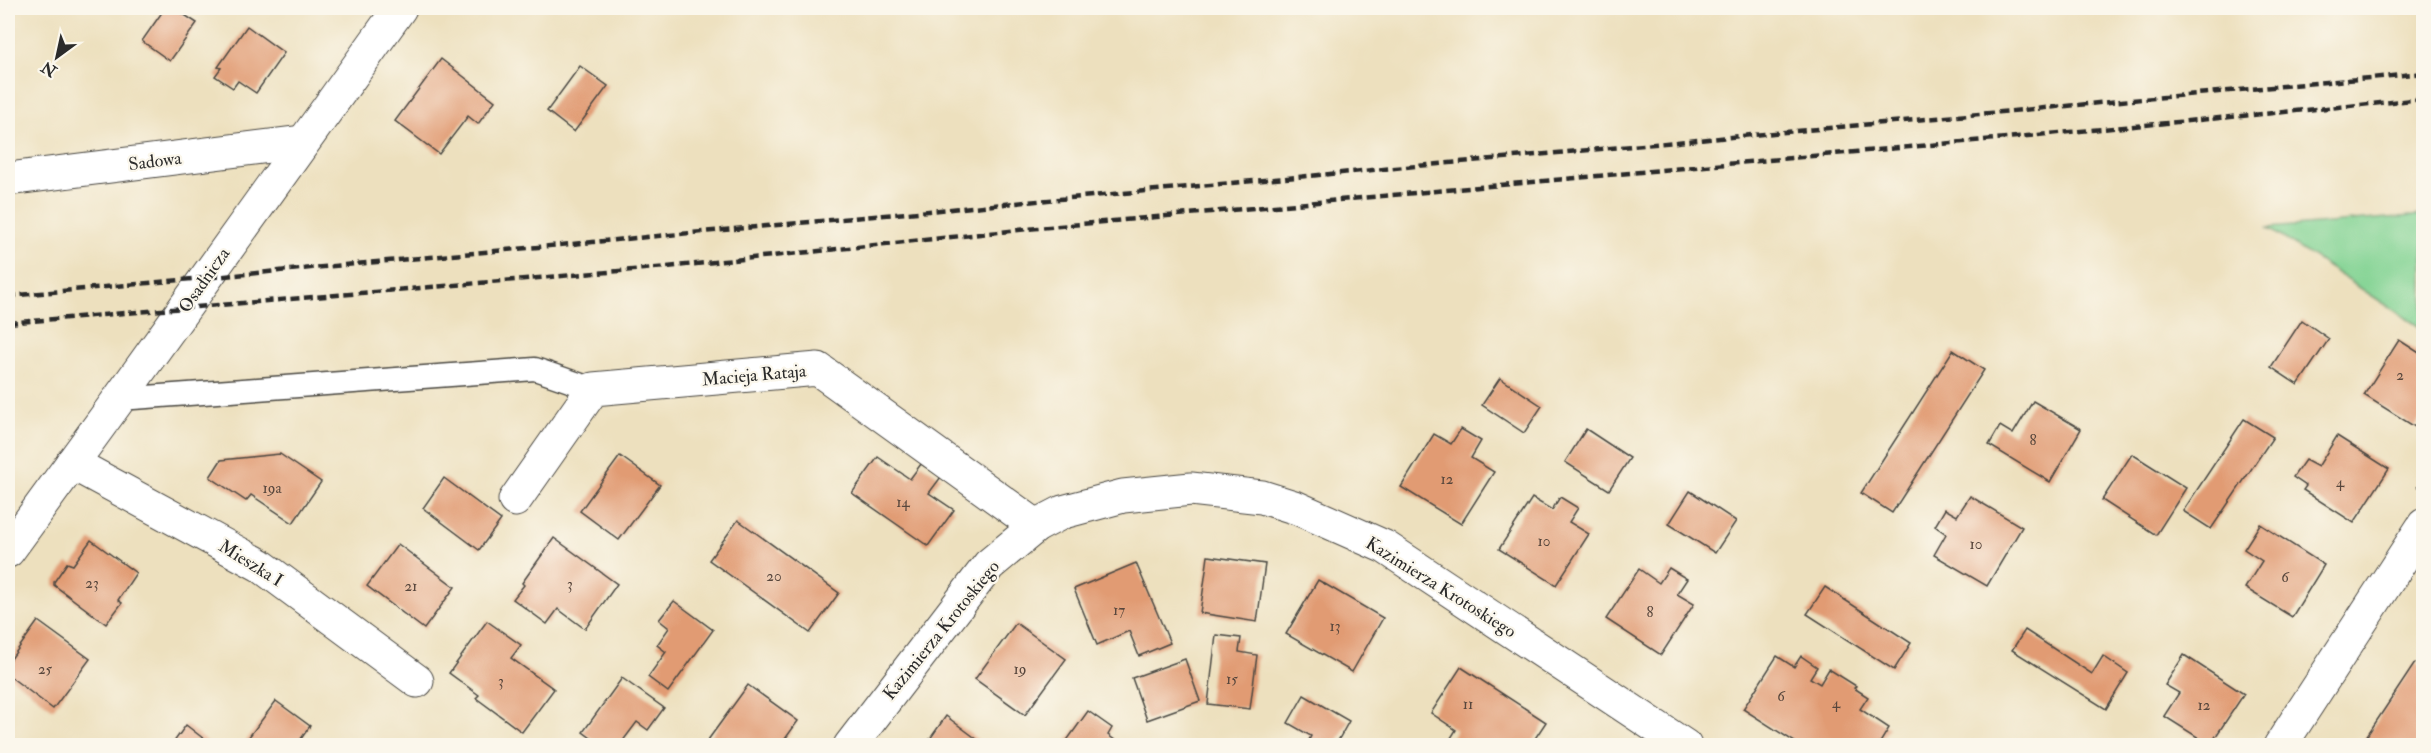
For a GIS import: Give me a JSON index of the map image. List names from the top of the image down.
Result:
{
  "streets": {
    "street": [
      "Sadowa",
      "Osadnicza",
      "Macieja Rataja",
      "Mieszka I",
      "Kazimierza Krotoskiego"
    ]
  },
  "crossings": [
    ["Sadowa", "Osadnicza"],
    ["Osadnicza", "Mieszka I"],
    ["Macieja Rataja", "Kazimierza Krotoskiego"]
  ],
  "house_numbers": [
    "2",
    "8",
    "12",
    "4",
    "19a",
    "14",
    "10",
    "10",
    "20",
    "6",
    "23",
    "3",
    "21",
    "17",
    "8",
    "13",
    "25",
    "19",
    "15",
    "3",
    "6",
    "4",
    "11",
    "12"
  ],
  "north": "bottom left"
}
